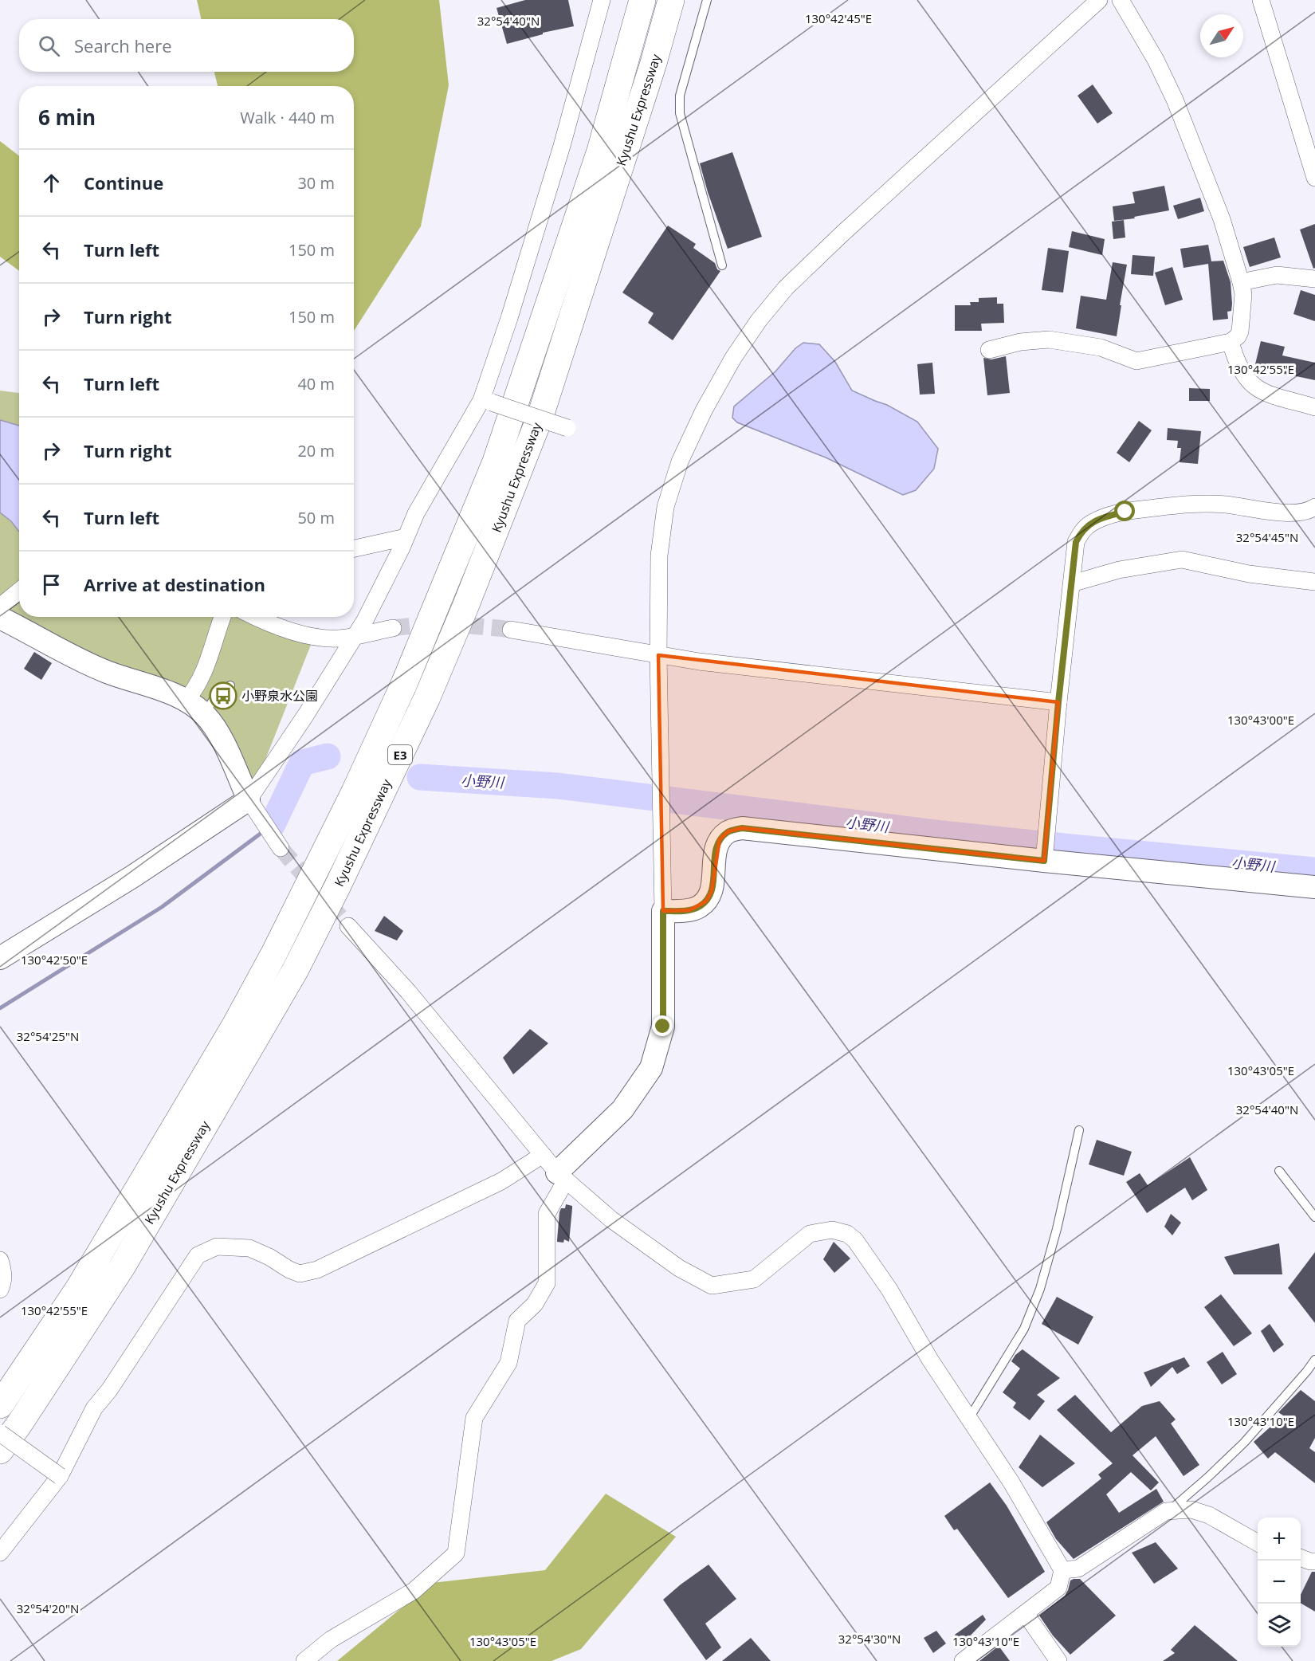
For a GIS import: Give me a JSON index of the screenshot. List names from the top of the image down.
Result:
{
  "streets": {
    "highway": ["Kyushu Expressway", "E3"]
  },
  "water": ["小野川"],
  "places": {
    "bus stop": ["小野泉水公園"]
  },
  "north": "top right",
  "page": {
    "search": "Search here",
    "heading": ["6 min", "Walk · 440 m"],
    "list": [
      ["Continue", "30 m"],
      ["Turn left", "150 m"],
      ["Turn right", "150 m"],
      ["Turn left", "40 m"],
      ["Turn right", "20 m"],
      ["Turn left", "50 m"],
      "Arrive at destination"
    ],
    "map_buttons": ["+", "−"]
  },
  "coordinates": [
    "130°42'45\"E",
    "32°54'40\"N",
    "130°42'55\"E",
    "32°54'45\"N",
    "130°43'00\"E",
    "130°42'50\"E",
    "32°54'25\"N",
    "130°43'05\"E",
    "130°43'10\"E",
    "32°54'20\"N",
    "32°54'30\"N"
  ]
}
